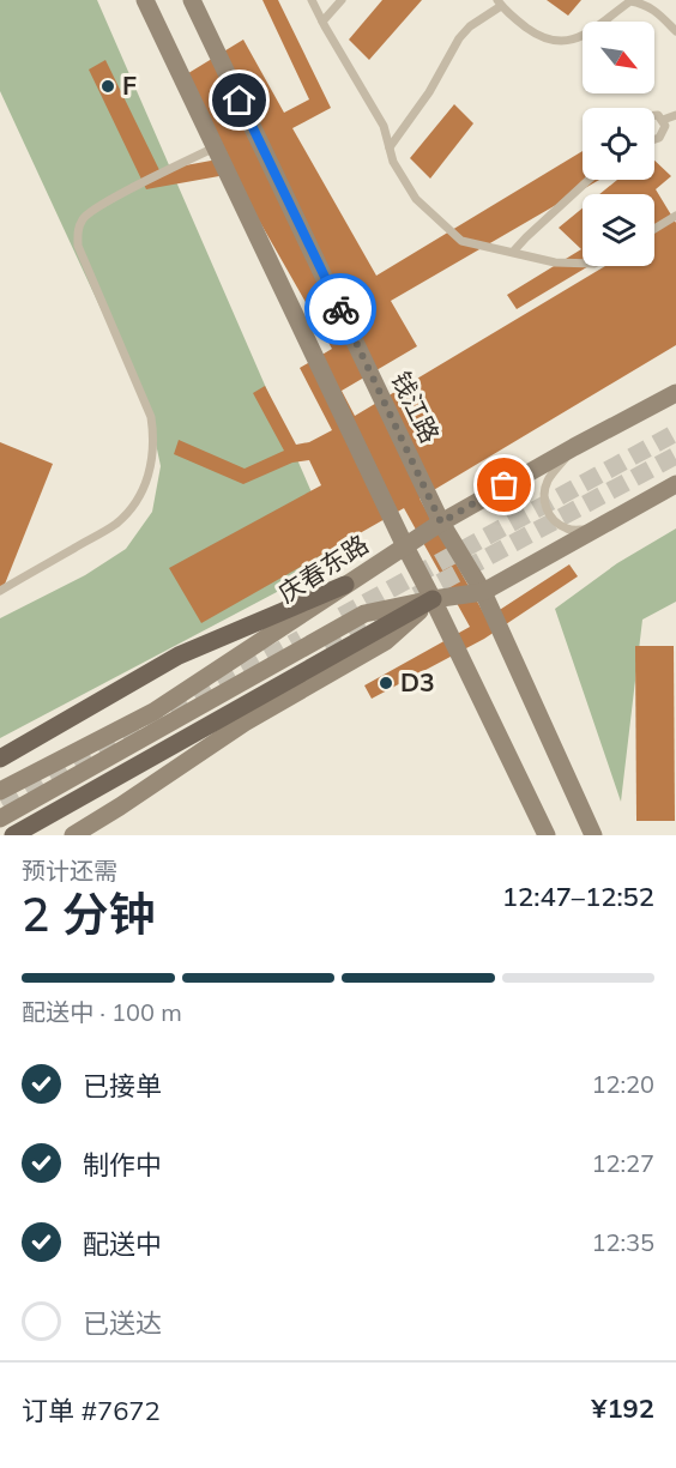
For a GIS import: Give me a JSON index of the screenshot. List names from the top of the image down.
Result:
{
  "streets": {
    "main road": ["钱江路", "庆春东路"]
  },
  "crossings": [
    ["钱江路", "庆春东路"]
  ],
  "places": ["F", "D3"],
  "north": "bottom right",
  "page": {
    "heading": ["2 分钟", "预计还需", "12:47–12:52"],
    "panel": ["订单 #7672", "¥192"],
    "bar": "配送中 · 100 m",
    "list": [
      ["已接单", "12:20"],
      ["制作中", "12:27"],
      ["配送中", "12:35"],
      "已送达"
    ]
  }
}
